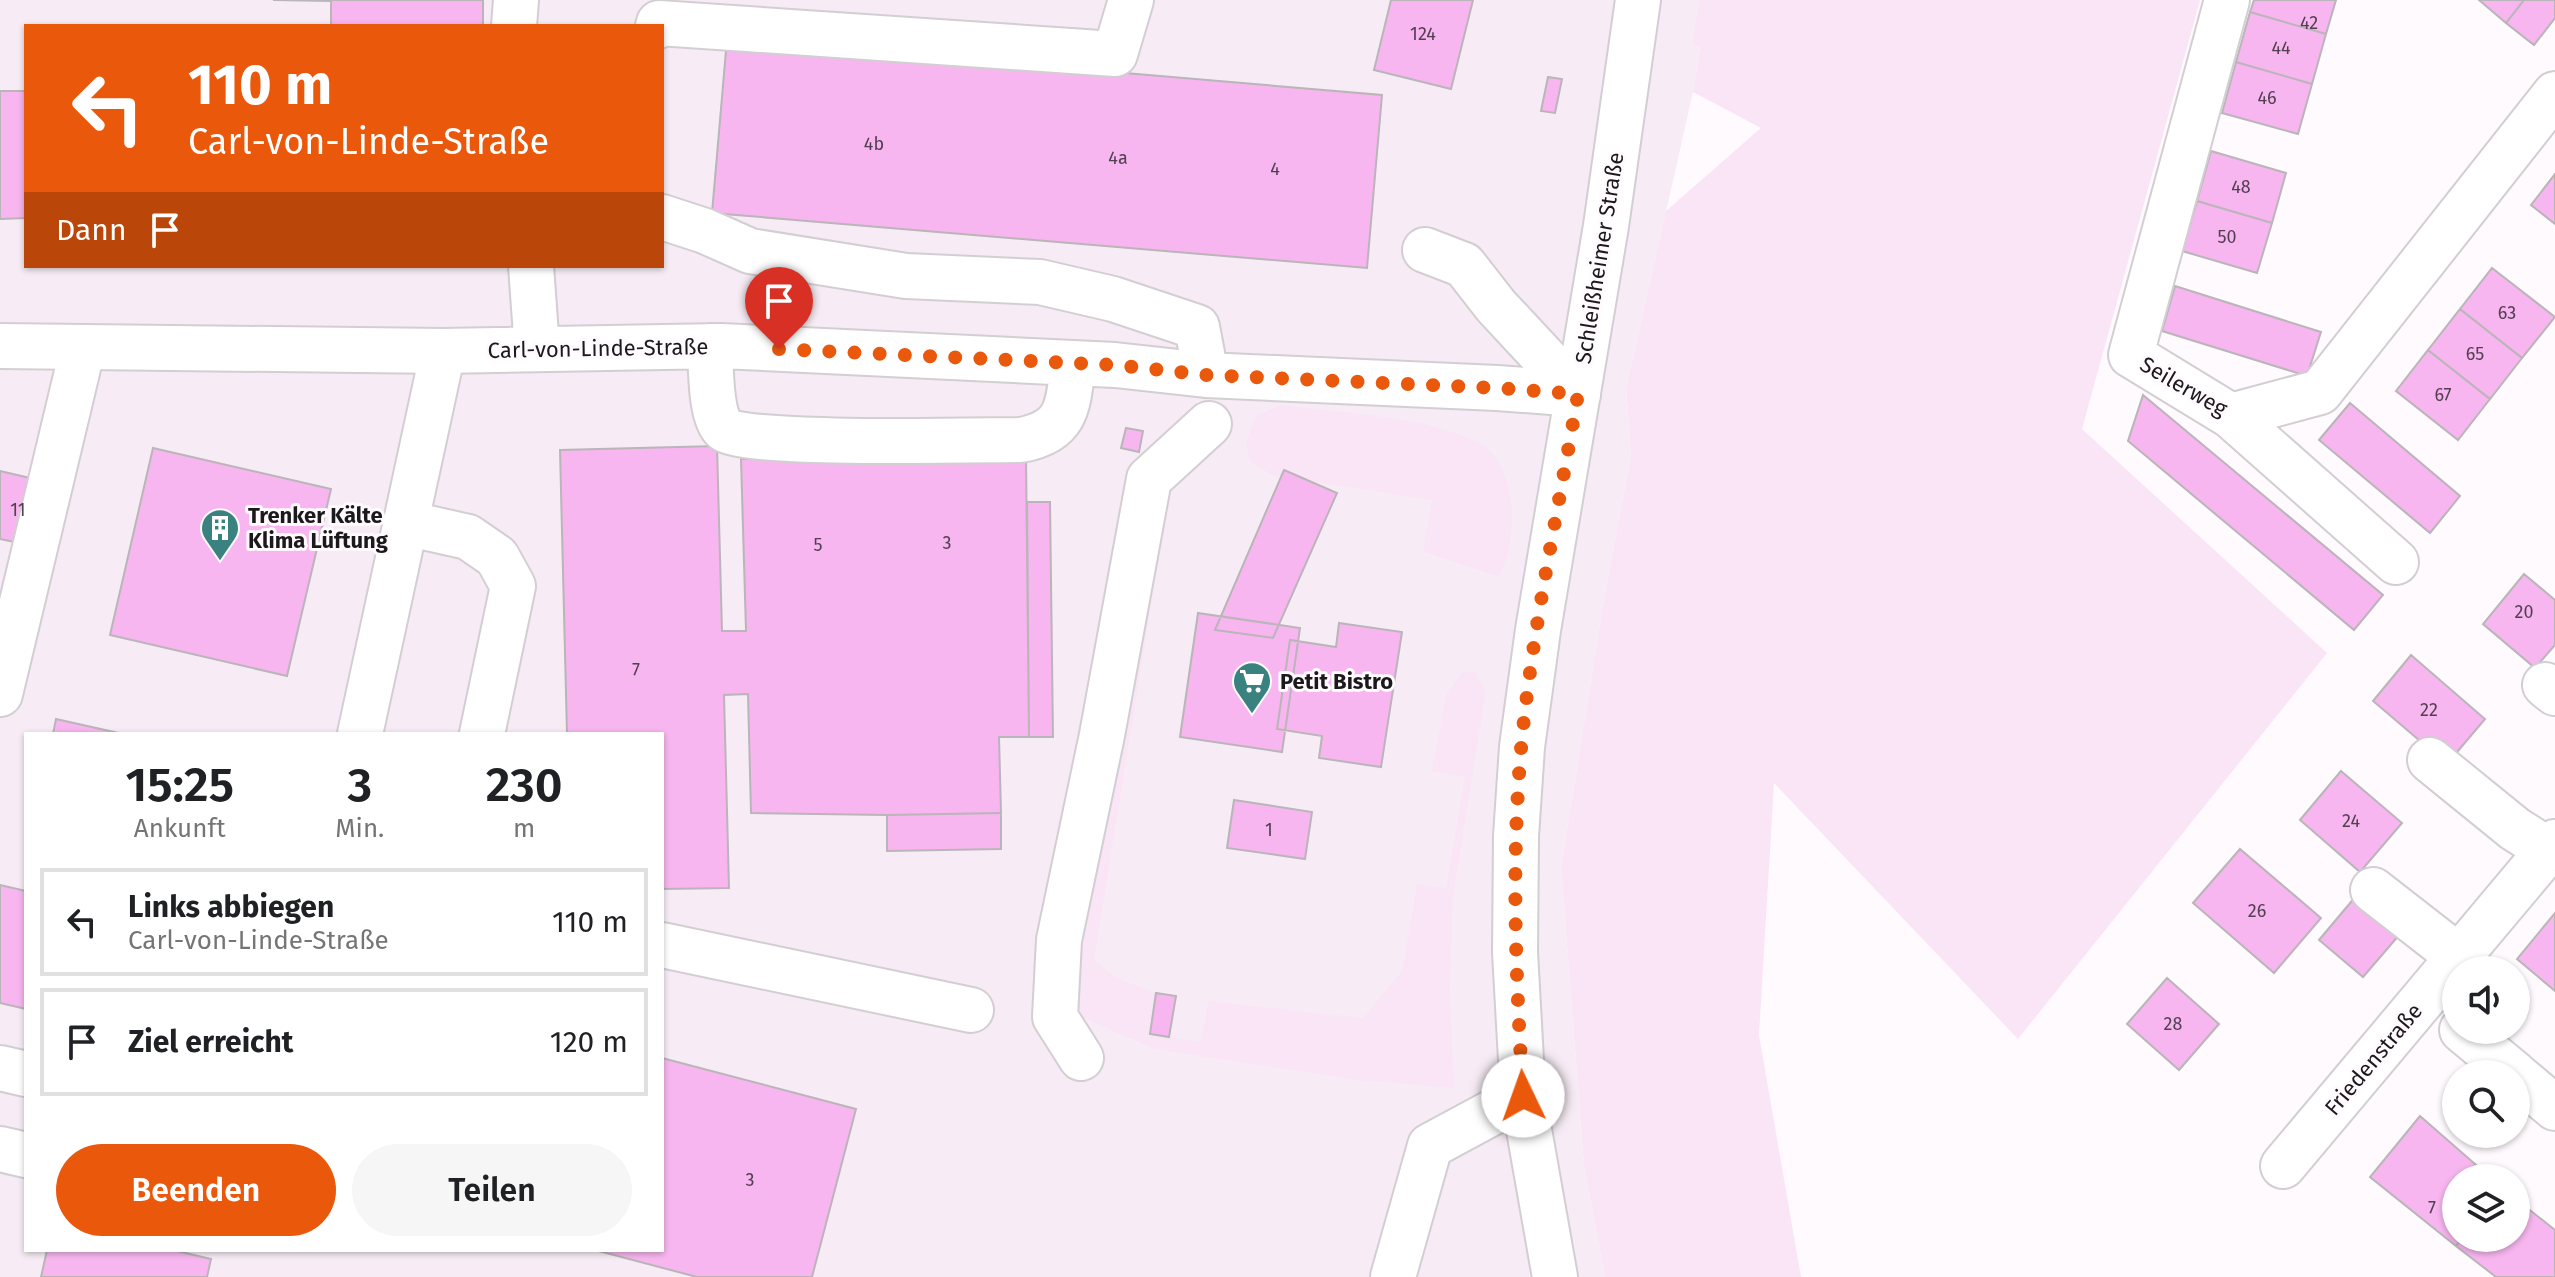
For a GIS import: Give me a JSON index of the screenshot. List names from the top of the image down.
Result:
{
  "streets": {
    "street": [
      "Schleißheimer Straße",
      "Carl-von-Linde-Straße",
      "Seilerweg",
      "Friedenstraße"
    ]
  },
  "crossings": [
    ["Schleißheimer Straße", "Carl-von-Linde-Straße"]
  ],
  "places": {
    "building": ["Trenker Kälte Klima Lüftung"],
    "supermarket": ["Petit Bistro"]
  },
  "house_numbers": [
    "42",
    "124",
    "44",
    "46",
    "4b",
    "4a",
    "4",
    "48",
    "50",
    "63",
    "65",
    "67",
    "11",
    "3",
    "5",
    "20",
    "7",
    "22",
    "24",
    "1",
    "26",
    "28",
    "3",
    "7"
  ],
  "page": {
    "turn": ["110 m", "Carl-von-Linde-Straße"],
    "then": "Dann",
    "eta": [
      "15:25",
      "Ankunft",
      "3",
      "Min.",
      "230",
      "m"
    ],
    "list": [
      {
        "name": "Links abbiegen",
        "note": "Carl-von-Linde-Straße",
        "value": "110 m"
      },
      {
        "name": "Ziel erreicht",
        "value": "120 m"
      }
    ],
    "buttons": ["Beenden", "Teilen"]
  }
}
